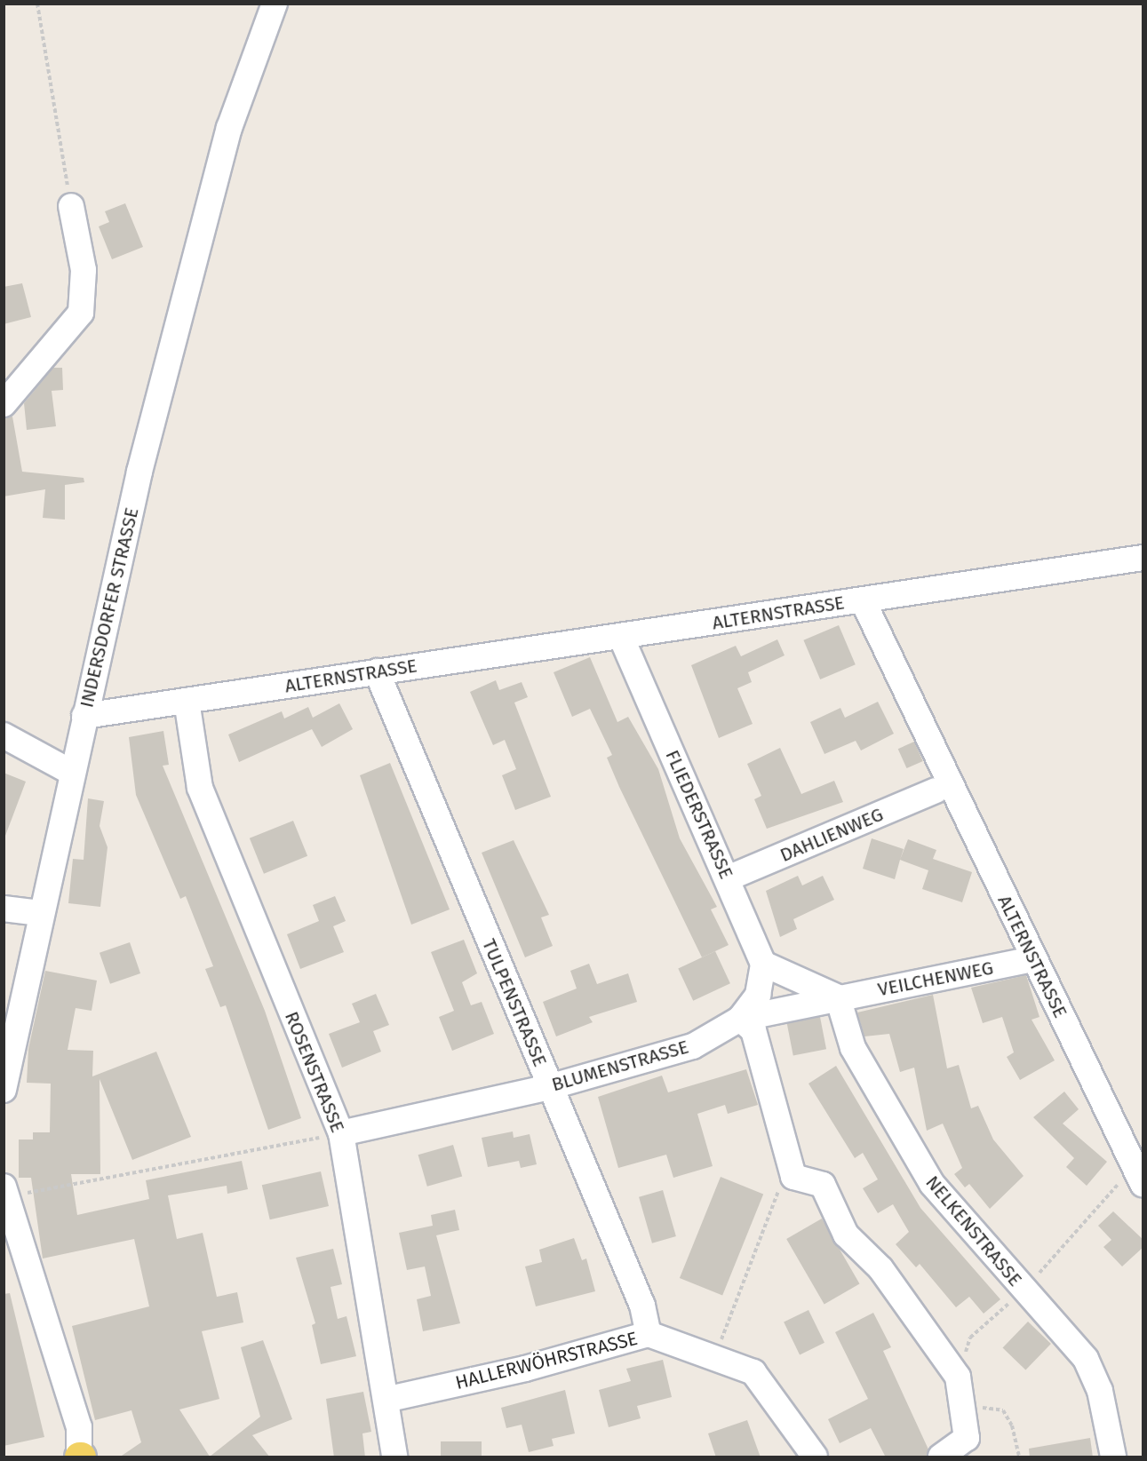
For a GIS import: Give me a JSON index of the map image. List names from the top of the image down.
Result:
{
  "streets": {
    "street": [
      "INDERSDORFER STRASSE",
      "ALTERNSTRASSE",
      "FLIEDERSTRASSE",
      "DAHLIENWEG",
      "VEILCHENWEG",
      "TULPENSTRASSE",
      "BLUMENSTRASSE",
      "ROSENSTRASSE",
      "NELKENSTRASSE",
      "HALLERWÖHRSTRASSE"
    ]
  },
  "crossings": [
    ["INDERSDORFER STRASSE", "ALTERNSTRASSE"],
    ["ALTERNSTRASSE", "FLIEDERSTRASSE"],
    ["ALTERNSTRASSE", "VEILCHENWEG"],
    ["ALTERNSTRASSE", "TULPENSTRASSE"],
    ["ALTERNSTRASSE", "ROSENSTRASSE"],
    ["FLIEDERSTRASSE", "DAHLIENWEG"],
    ["FLIEDERSTRASSE", "BLUMENSTRASSE"],
    ["VEILCHENWEG", "BLUMENSTRASSE"],
    ["VEILCHENWEG", "NELKENSTRASSE"],
    ["TULPENSTRASSE", "BLUMENSTRASSE"],
    ["TULPENSTRASSE", "HALLERWÖHRSTRASSE"],
    ["BLUMENSTRASSE", "ROSENSTRASSE"],
    ["ROSENSTRASSE", "HALLERWÖHRSTRASSE"]
  ]
}
